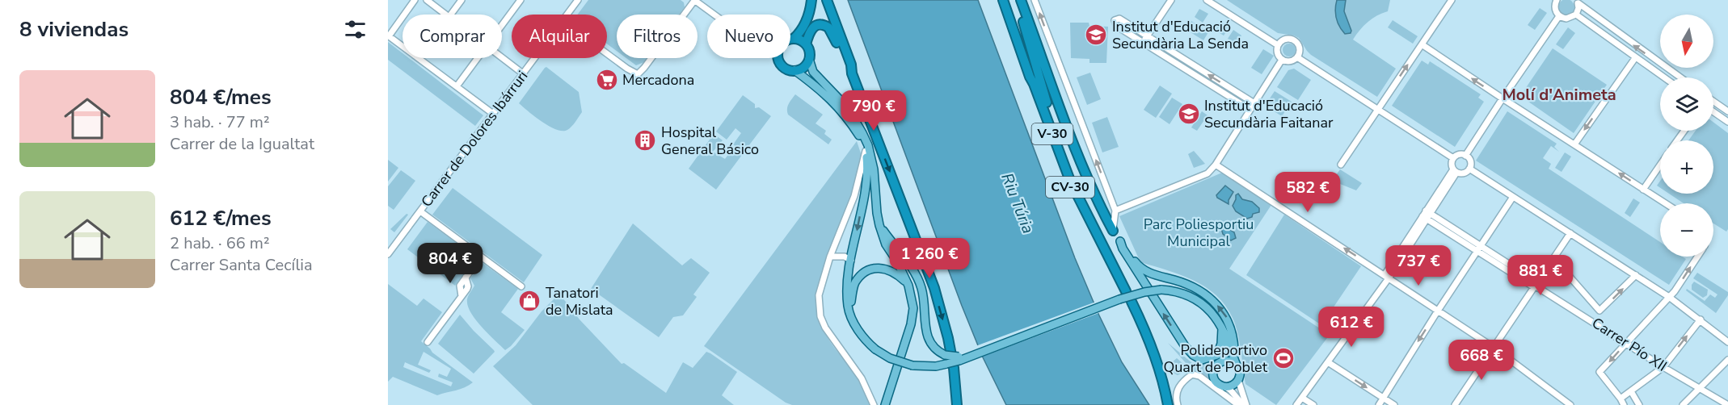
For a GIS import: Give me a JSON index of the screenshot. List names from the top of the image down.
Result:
{
  "streets": {
    "highway": ["V-30", "CV-30"],
    "street": ["Carrer de Dolores Ibárruri", "Carrer Pío XII"]
  },
  "crossings": [
    ["V-30", "CV-30"]
  ],
  "districts": ["Molí d'Animeta"],
  "water": ["Riu Túria"],
  "parks": ["Parc Poliesportiu Municipal"],
  "places": {
    "school or university": ["Institut d'Educació Secundària La Senda", "Institut d'Educació Secundària Faitanar"],
    "supermarket": ["Mercadona"],
    "building": ["Hospital General Básico"],
    "shop": ["Tanatori de Mislata"],
    "sports": ["Polideportivo Quart de Poblet"]
  },
  "north": "bottom",
  "page": {
    "heading": "8 viviendas",
    "map_buttons": ["+", "−"],
    "chip": [
      "Comprar",
      "Alquilar",
      "Filtros",
      "Nuevo"
    ],
    "list": [
      {
        "name": "804 €/mes",
        "note": "3 hab. · 77 m² · Carrer de la Igualtat"
      },
      {
        "name": "612 €/mes",
        "note": "2 hab. · 66 m² · Carrer Santa Cecília"
      }
    ],
    "price": [
      "790 €",
      "582 €",
      "1 260 €",
      "804 €",
      "737 €",
      "881 €",
      "612 €",
      "668 €"
    ]
  }
}
